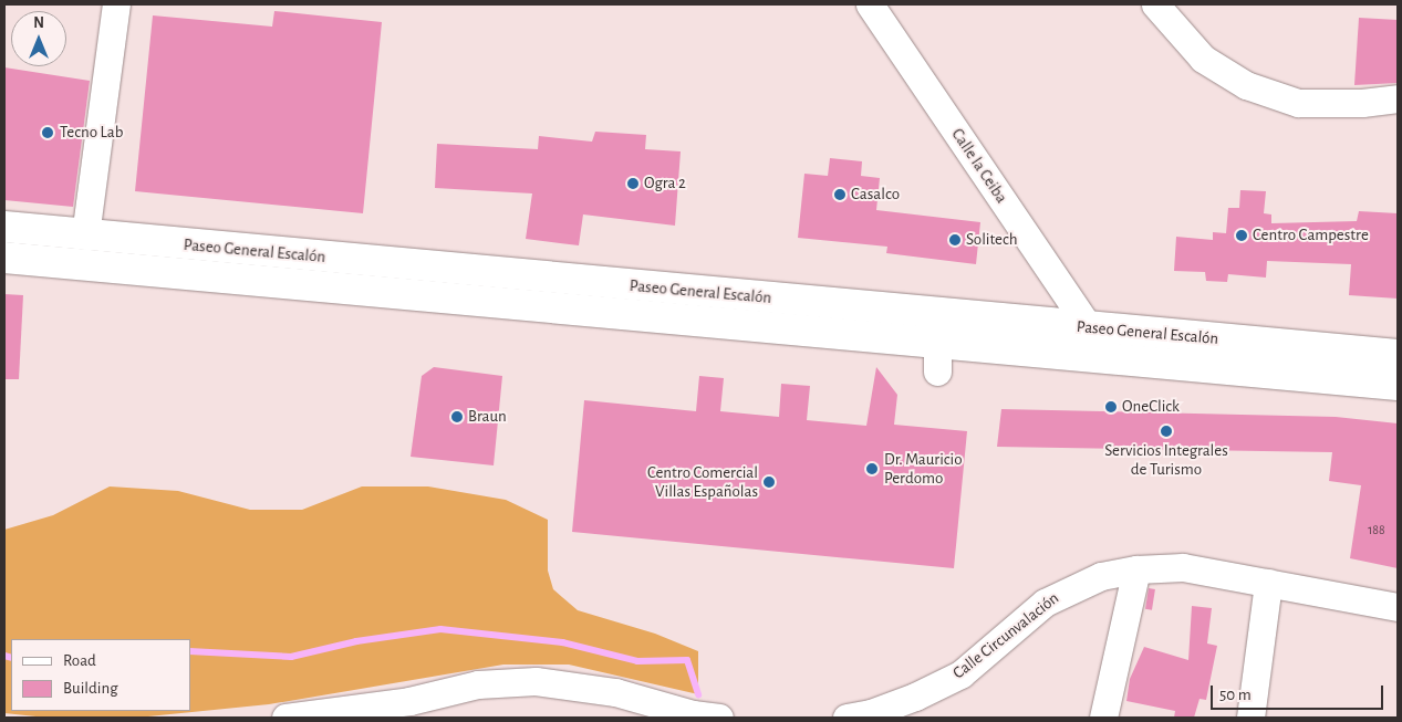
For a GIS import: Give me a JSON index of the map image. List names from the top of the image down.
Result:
{
  "streets": {
    "main road": ["Paseo General Escalón"],
    "street": ["Calle la Ceiba", "Calle Circunvalación"]
  },
  "crossings": [
    ["Calle la Ceiba", "Paseo General Escalón"]
  ],
  "places": [
    "Tecno Lab",
    "Ogra 2",
    "Casalco",
    "Centro Campestre",
    "Solitech",
    "OneClick",
    "Braun",
    "Servicios Integrales de Turismo",
    "Dr. Mauricio Perdomo",
    "Centro Comercial Villas Españolas"
  ],
  "house_numbers": ["188"],
  "legend": ["Road", "Building"],
  "scale_bar": "50 m",
  "north": "top"
}
